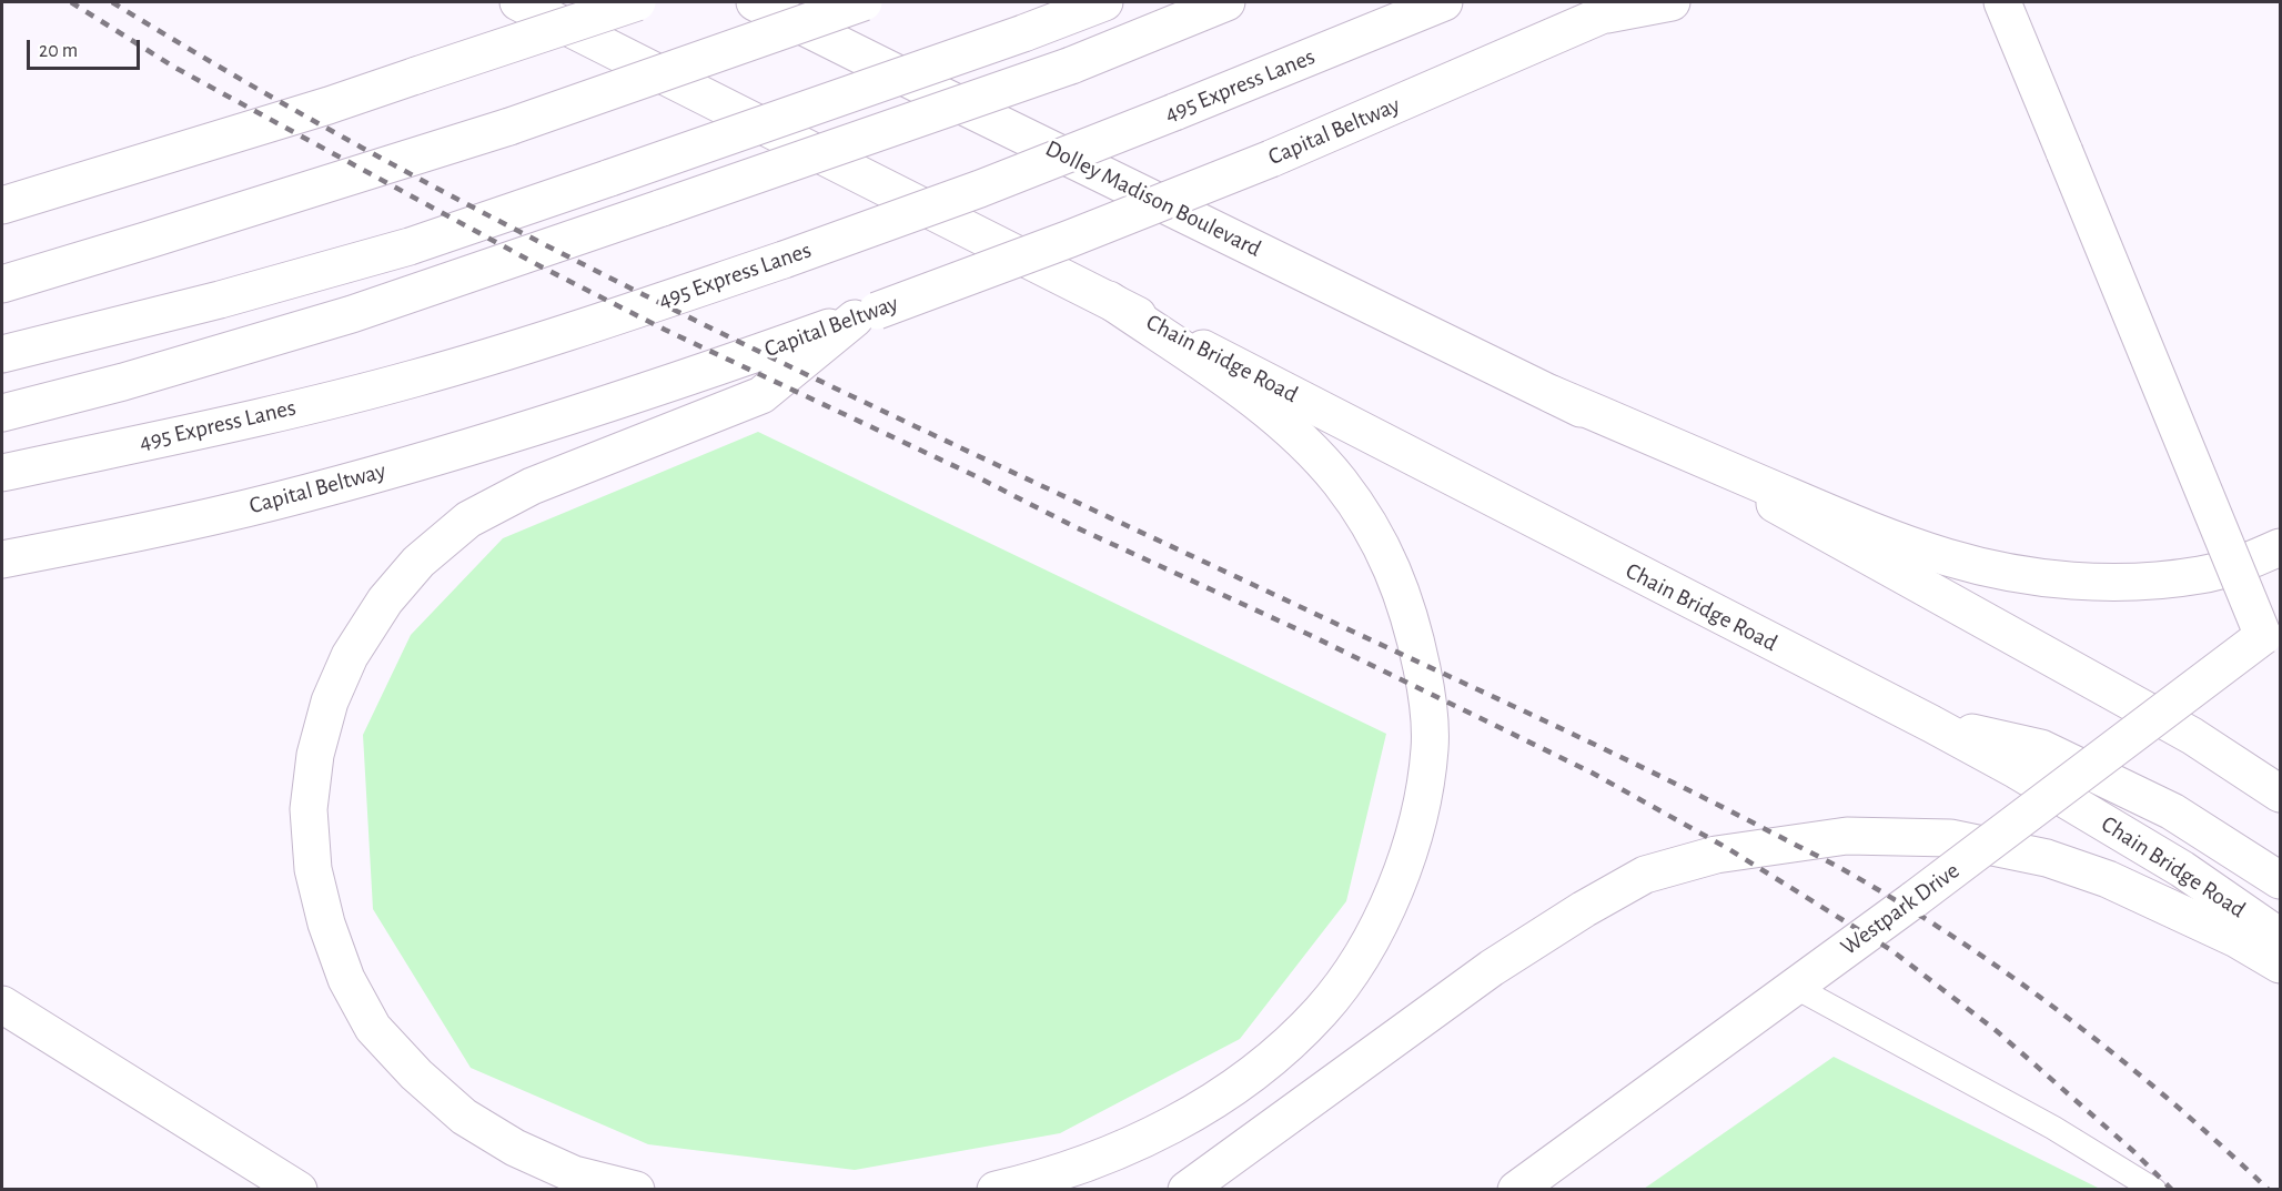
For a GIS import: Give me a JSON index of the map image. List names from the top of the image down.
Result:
{
  "streets": {
    "main road": [
      "495 Express Lanes",
      "Capital Beltway",
      "Dolley Madison Boulevard",
      "Chain Bridge Road",
      "Westpark Drive"
    ]
  },
  "scale_bar": "20 m"
}
